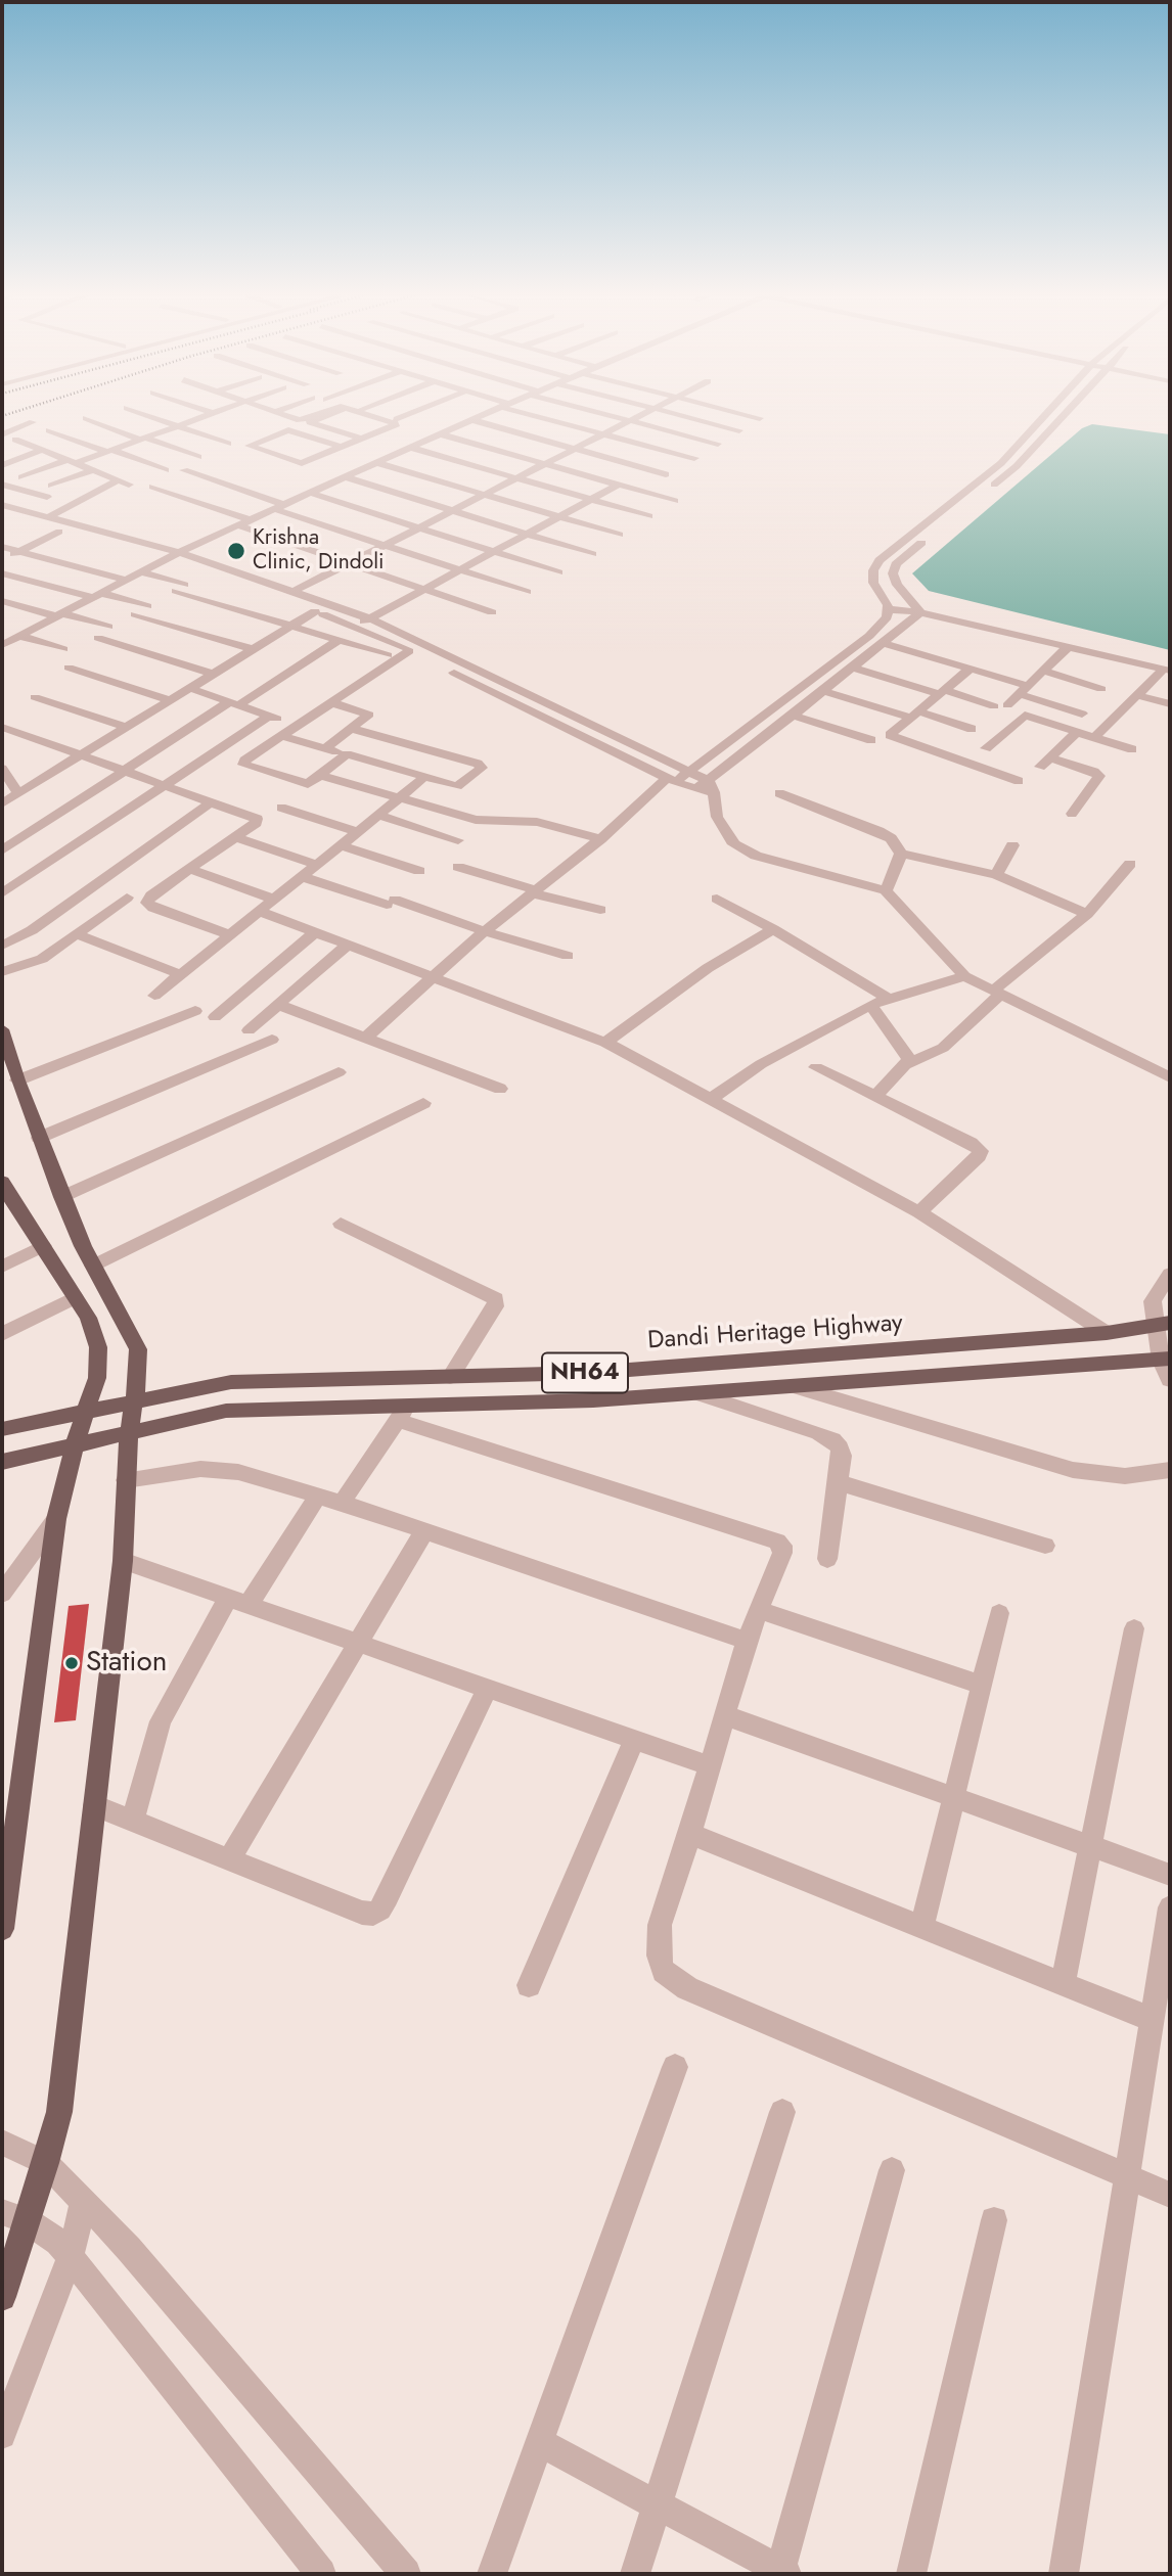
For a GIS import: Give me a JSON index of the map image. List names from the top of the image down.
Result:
{
  "streets": {
    "main road": ["Dandi Heritage Highway", "NH64"]
  },
  "places": ["Krishna Clinic, Dindoli", "Station"]
}
